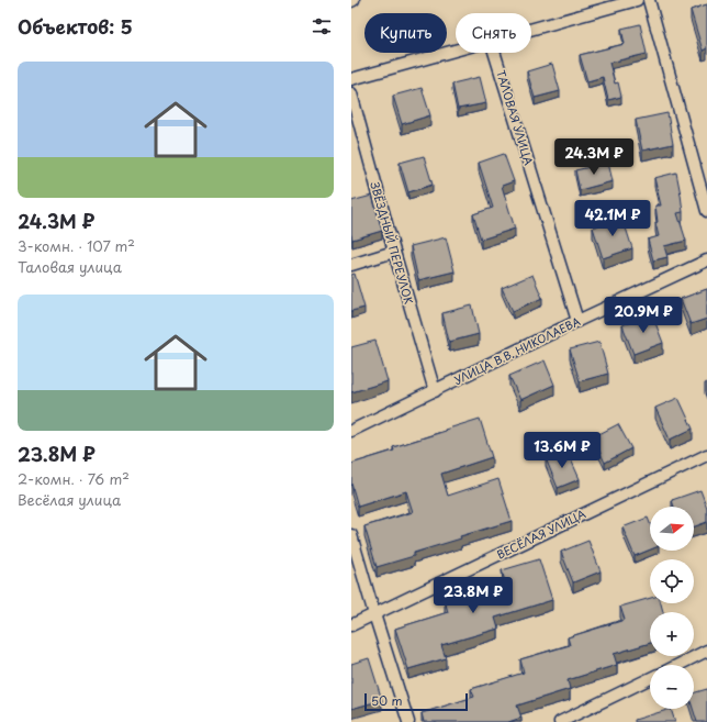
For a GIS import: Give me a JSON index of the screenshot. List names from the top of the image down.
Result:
{
  "streets": {
    "street": [
      "ТАЛОВАЯ УЛИЦА",
      "ЗВЁЗДНЫЙ ПЕРЕУЛОК",
      "УЛИЦА В.В. НИКОЛАЕВА",
      "ВЕСЁЛАЯ УЛИЦА"
    ]
  },
  "crossings": [
    ["ТАЛОВАЯ УЛИЦА", "УЛИЦА В.В. НИКОЛАЕВА"],
    ["ЗВЁЗДНЫЙ ПЕРЕУЛОК", "УЛИЦА В.В. НИКОЛАЕВА"]
  ],
  "scale_bar": "50 m",
  "north": "right",
  "page": {
    "heading": "Объектов: 5",
    "chip": ["Купить", "Снять"],
    "list": [
      {
        "name": "24.3M ₽",
        "note": "3-комн. · 107 m² · Таловая улица"
      },
      {
        "name": "23.8M ₽",
        "note": "2-комн. · 76 m² · Весёлая улица"
      }
    ],
    "price": [
      "24.3M ₽",
      "42.1M ₽",
      "20.9M ₽",
      "13.6M ₽",
      "23.8M ₽"
    ],
    "map_buttons": ["+", "−"],
    "scale": "50 m"
  }
}
